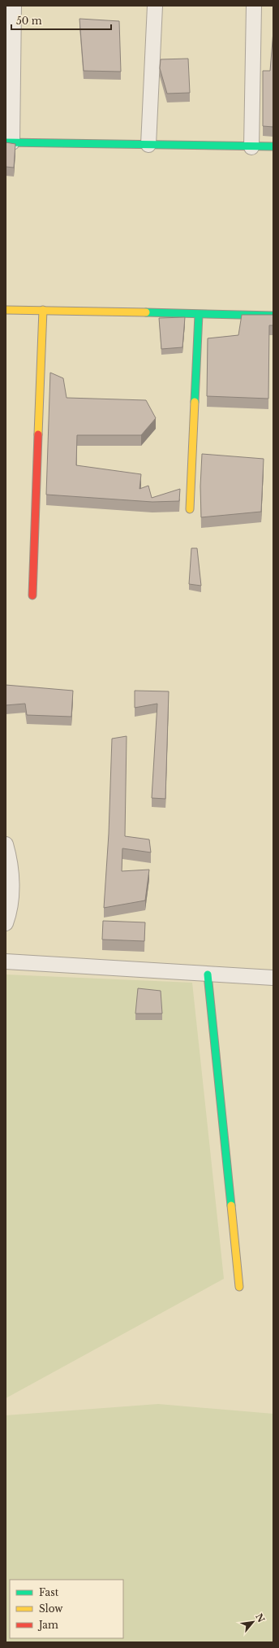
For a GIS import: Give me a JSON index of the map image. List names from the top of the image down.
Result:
{
  "legend": ["Fast", "Slow", "Jam"],
  "scale_bar": "50 m",
  "north": "top right"
}
